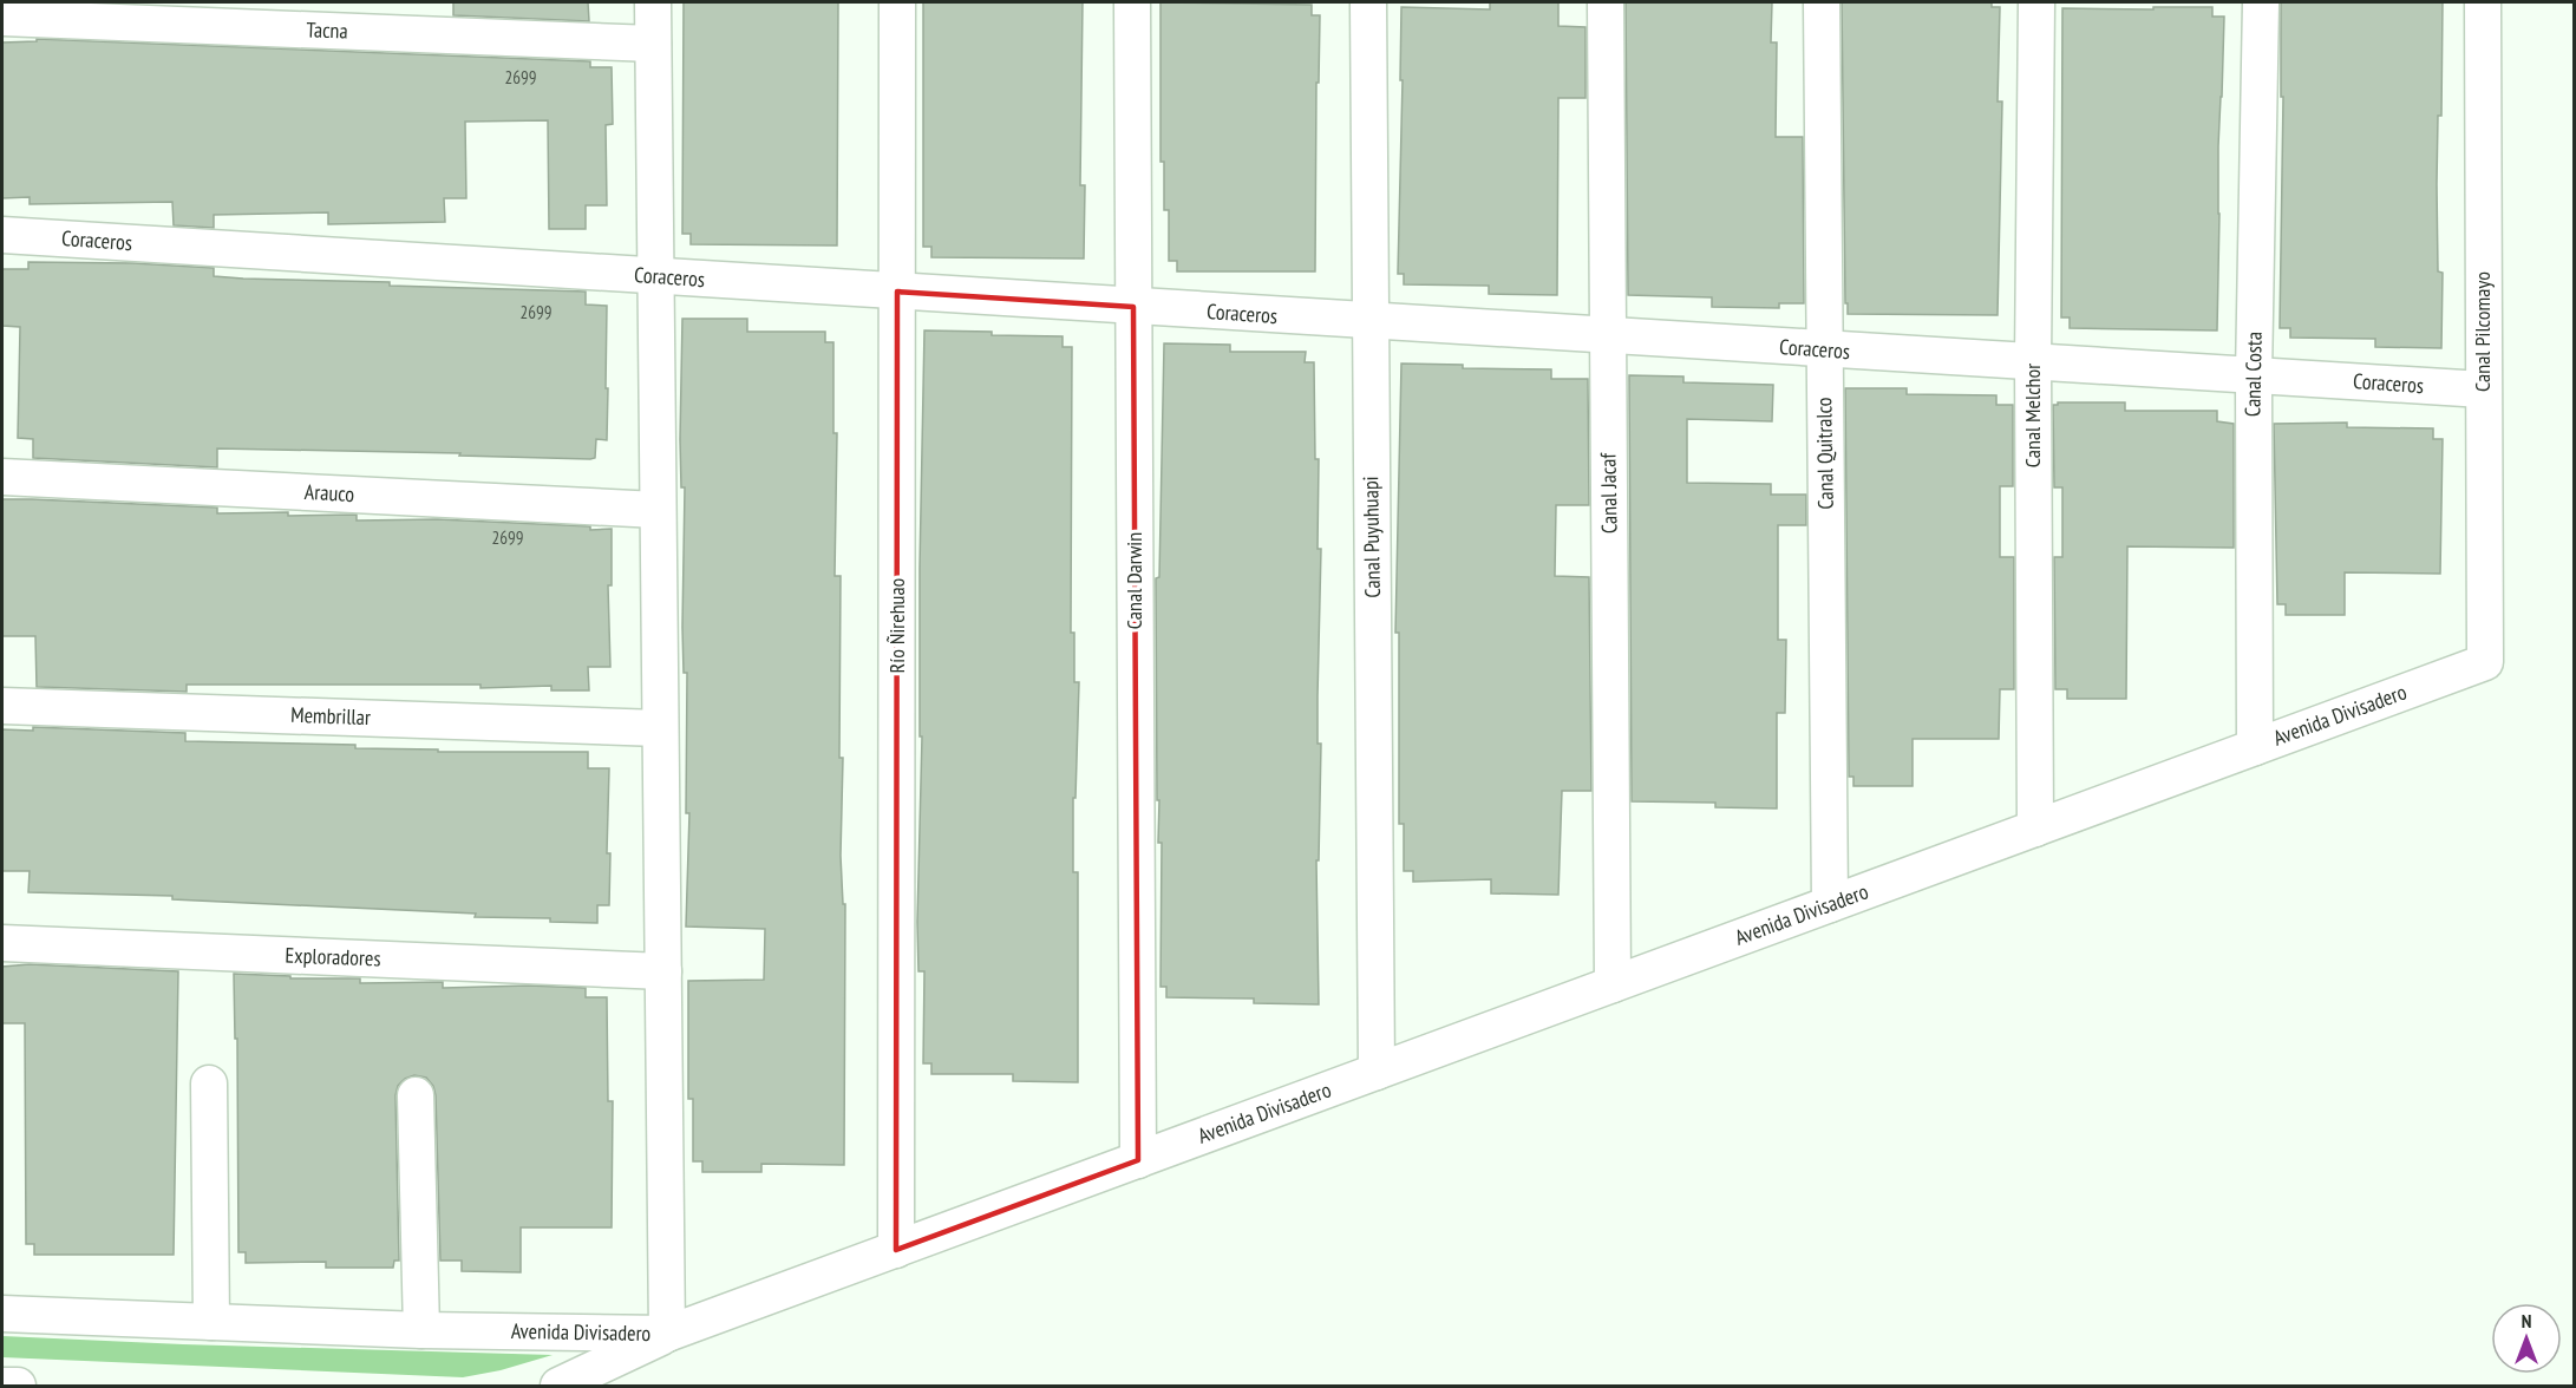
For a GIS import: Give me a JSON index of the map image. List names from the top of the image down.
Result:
{
  "streets": {
    "street": [
      "Tacna",
      "Coraceros",
      "Canal Pilcomayo",
      "Canal Costa",
      "Canal Melchor",
      "Canal Quitralco",
      "Arauco",
      "Canal Jacaf",
      "Canal Puyuhuapi",
      "Canal Darwin",
      "Río Ñirehuao",
      "Avenida Divisadero",
      "Membrillar",
      "Exploradores"
    ]
  },
  "crossings": [
    ["Coraceros", "Canal Pilcomayo"],
    ["Coraceros", "Canal Costa"],
    ["Coraceros", "Canal Melchor"],
    ["Coraceros", "Canal Quitralco"],
    ["Coraceros", "Canal Jacaf"],
    ["Coraceros", "Canal Puyuhuapi"],
    ["Coraceros", "Canal Darwin"],
    ["Coraceros", "Río Ñirehuao"],
    ["Canal Pilcomayo", "Avenida Divisadero"],
    ["Canal Costa", "Avenida Divisadero"],
    ["Canal Melchor", "Avenida Divisadero"],
    ["Canal Quitralco", "Avenida Divisadero"],
    ["Canal Jacaf", "Avenida Divisadero"],
    ["Canal Puyuhuapi", "Avenida Divisadero"],
    ["Canal Darwin", "Avenida Divisadero"],
    ["Río Ñirehuao", "Avenida Divisadero"]
  ],
  "house_numbers": ["2699", "2699", "2699"],
  "north": "top"
}
